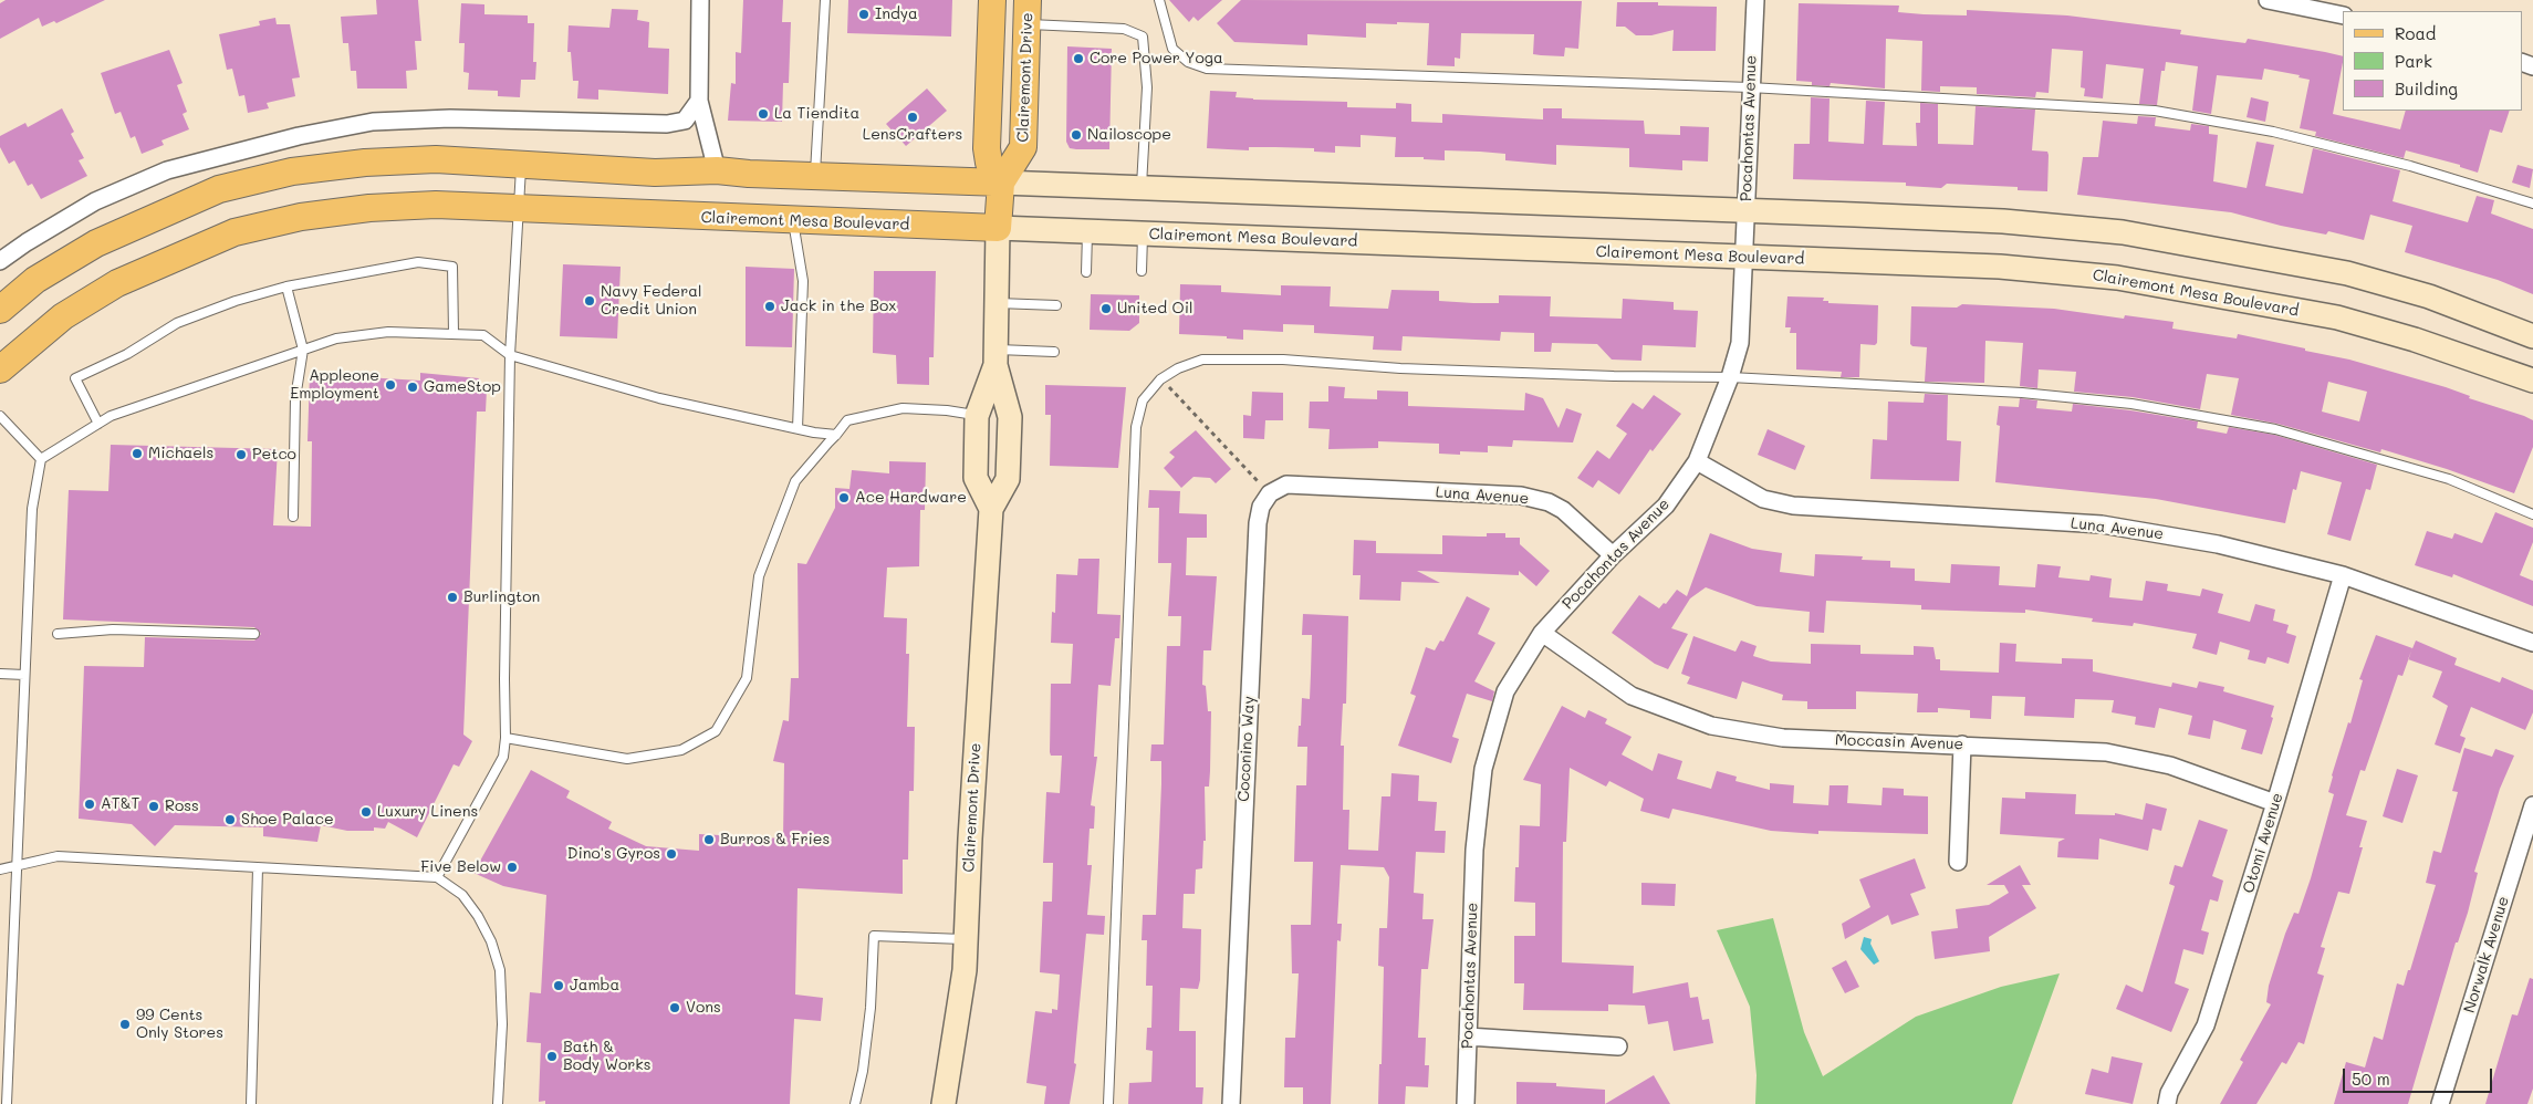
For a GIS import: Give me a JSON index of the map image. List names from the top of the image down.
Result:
{
  "streets": {
    "main road": ["Clairemont Drive", "Clairemont Mesa Boulevard"],
    "street": [
      "Pocahontas Avenue",
      "Luna Avenue",
      "Moccasin Avenue",
      "Coconino Way",
      "Otomi Avenue",
      "Norwalk Avenue"
    ]
  },
  "crossings": [
    ["Clairemont Drive", "Clairemont Mesa Boulevard"],
    ["Pocahontas Avenue", "Clairemont Mesa Boulevard"],
    ["Pocahontas Avenue", "Luna Avenue"],
    ["Pocahontas Avenue", "Moccasin Avenue"],
    ["Luna Avenue", "Coconino Way"],
    ["Luna Avenue", "Otomi Avenue"],
    ["Moccasin Avenue", "Otomi Avenue"]
  ],
  "places": [
    "Indya",
    "Core Power Yoga",
    "La Tiendita",
    "LensCrafters",
    "Nailoscope",
    "Navy Federal Credit Union",
    "Jack in the Box",
    "United Oil",
    "Appleone Employment",
    "GameStop",
    "Michaels",
    "Petco",
    "Ace Hardware",
    "Burlington",
    "AT&T",
    "Ross",
    "Luxury Linens",
    "Shoe Palace",
    "Burros & Fries",
    "Dino's Gyros",
    "Five Below",
    "Jamba",
    "Vons",
    "99 Cents Only Stores",
    "Bath & Body Works"
  ],
  "legend": ["Road", "Park", "Building"],
  "scale_bar": "50 m"
}
